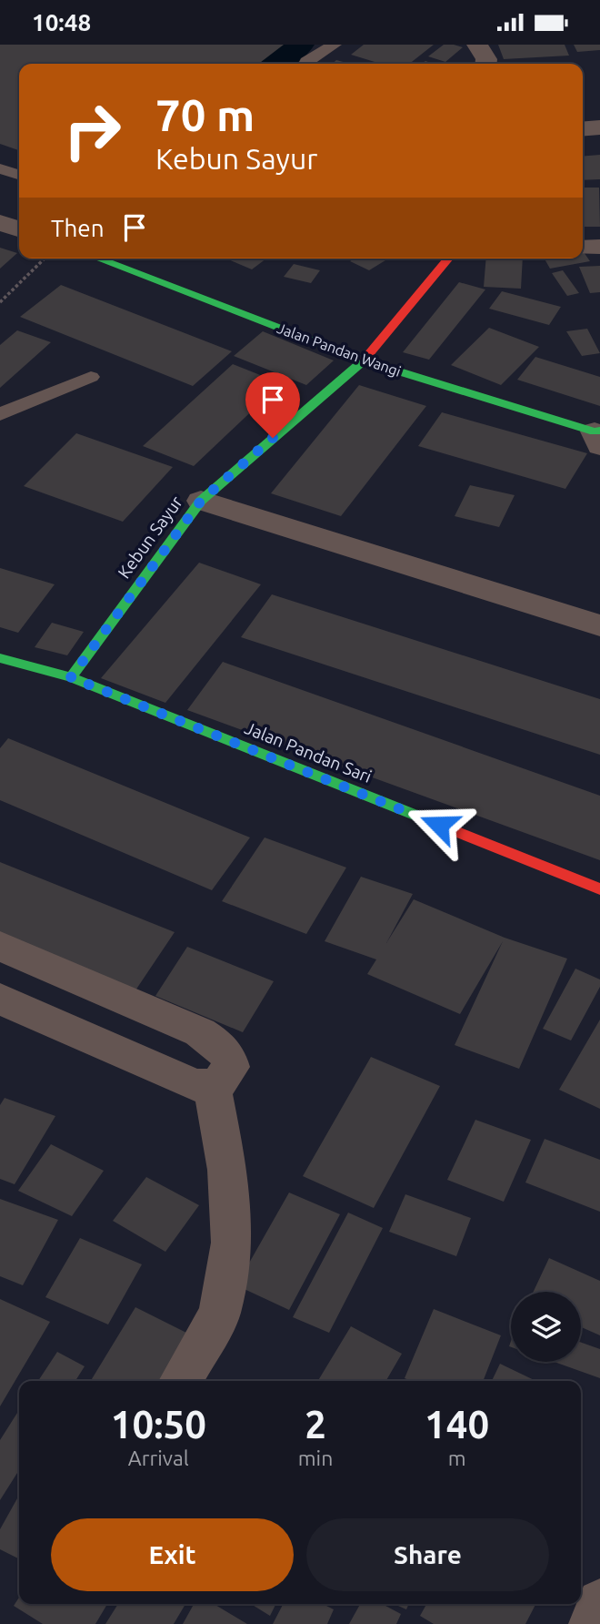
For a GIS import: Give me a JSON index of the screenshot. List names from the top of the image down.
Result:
{
  "streets": {
    "street": ["Jalan Pandan Wangi", "Kebun Sayur", "Jalan Pandan Sari"]
  },
  "crossings": [
    ["Jalan Pandan Wangi", "Kebun Sayur"],
    ["Kebun Sayur", "Jalan Pandan Sari"]
  ],
  "page": {
    "status": "10:48",
    "turn": ["70 m", "Kebun Sayur"],
    "then": "Then",
    "eta": [
      "10:50",
      "Arrival",
      "2",
      "min",
      "140",
      "m"
    ],
    "buttons": ["Exit", "Share"]
  }
}
